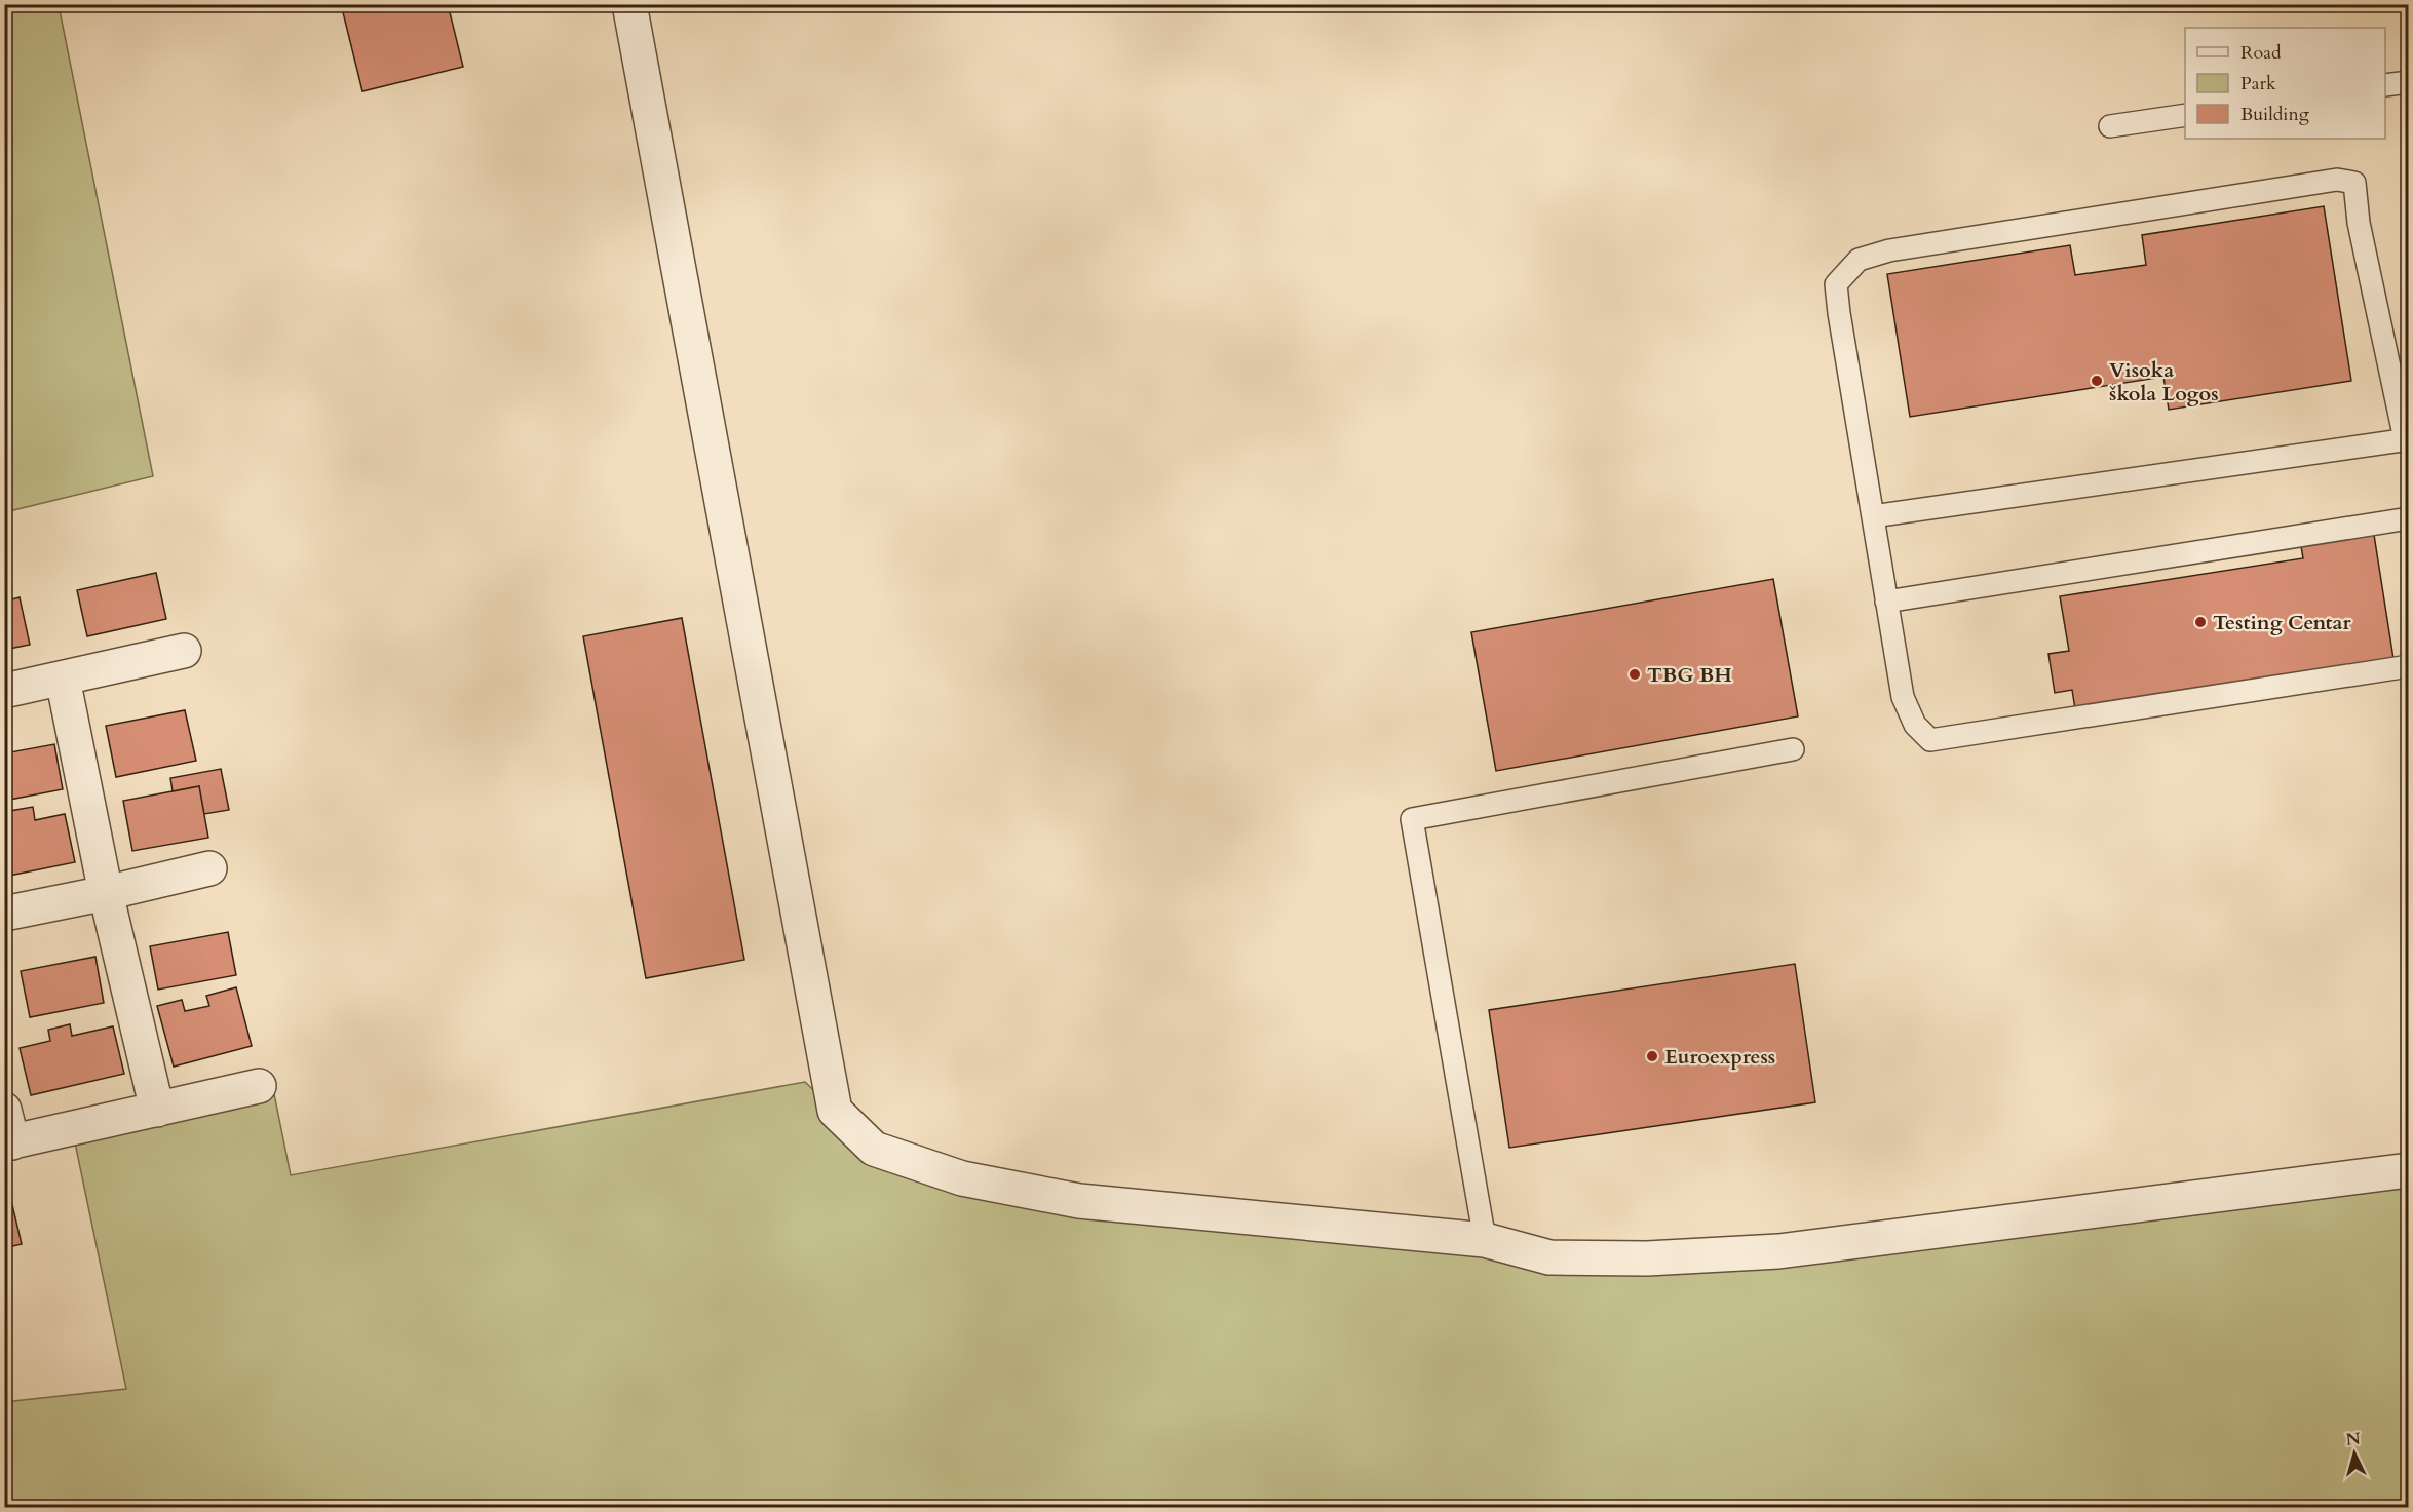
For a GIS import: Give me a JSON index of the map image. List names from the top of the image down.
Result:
{
  "places": [
    "Visoka škola Logos",
    "Testing Centar",
    "TBG BH",
    "Euroexpress"
  ],
  "legend": ["Road", "Park", "Building"],
  "north": "top"
}
